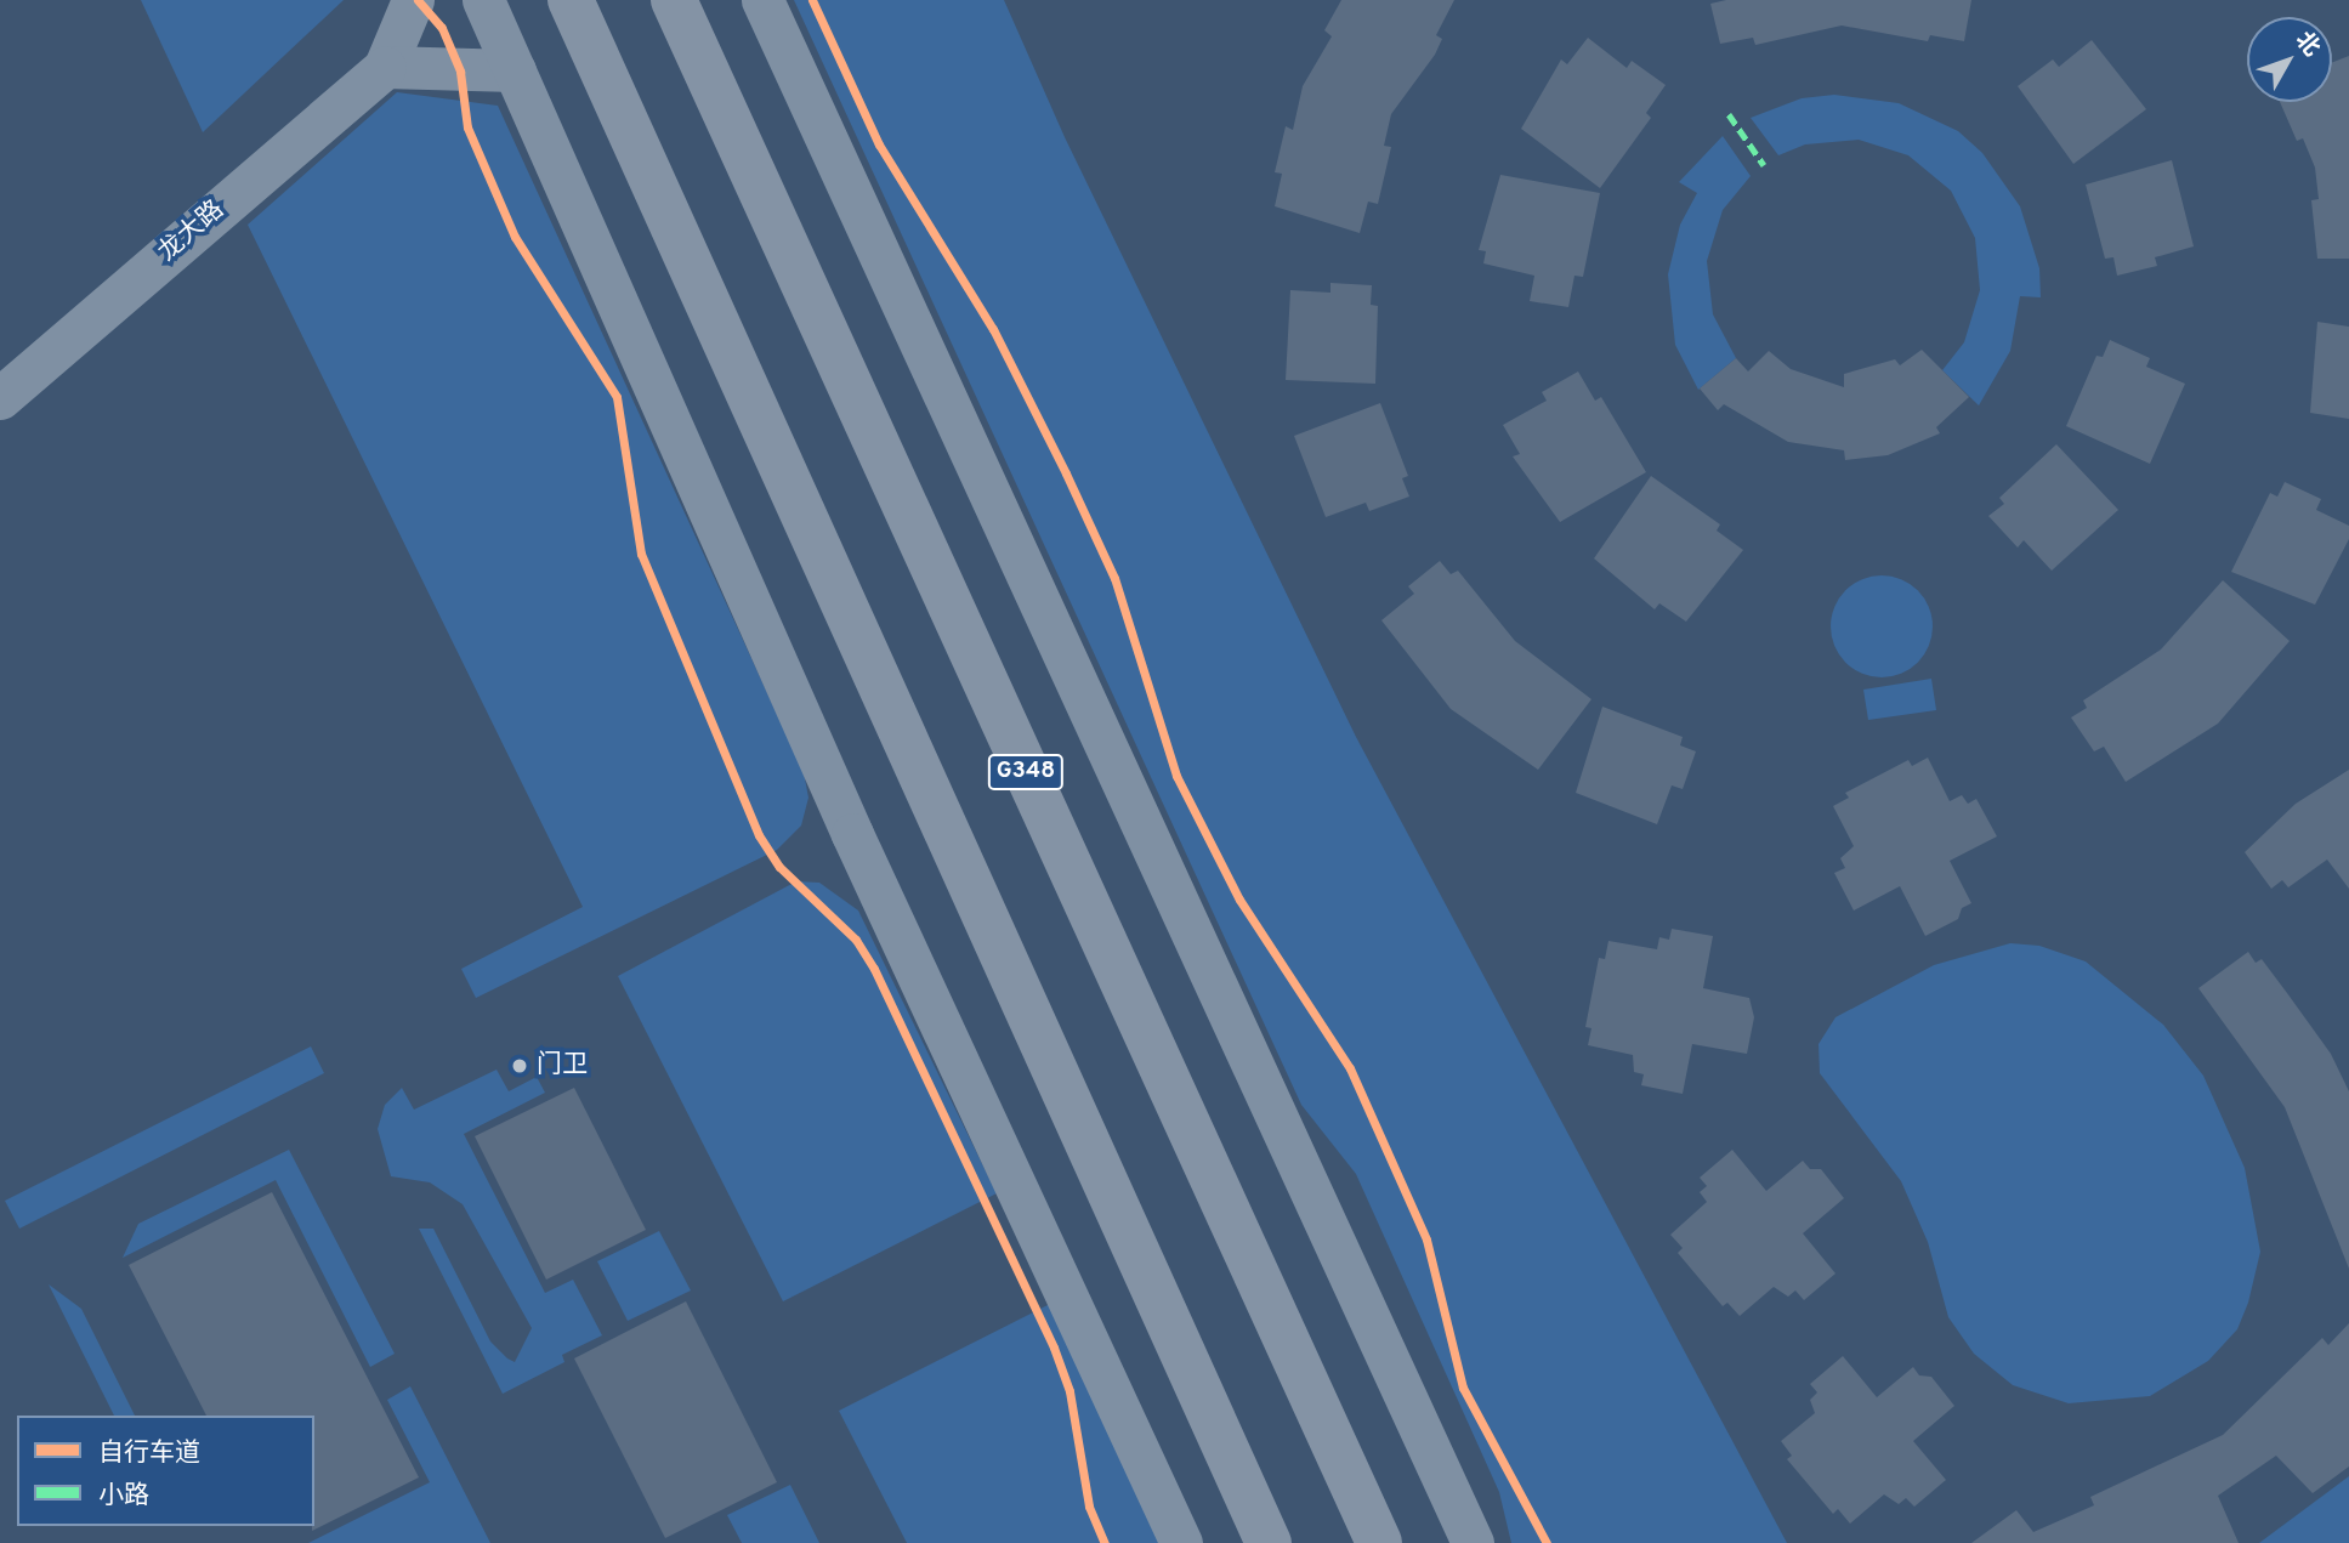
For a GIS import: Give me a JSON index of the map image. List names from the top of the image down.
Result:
{
  "streets": {
    "highway": ["G348"],
    "street": ["龙大路"]
  },
  "places": ["门卫"],
  "legend": ["自行车道", "小路"],
  "north": "top right"
}
